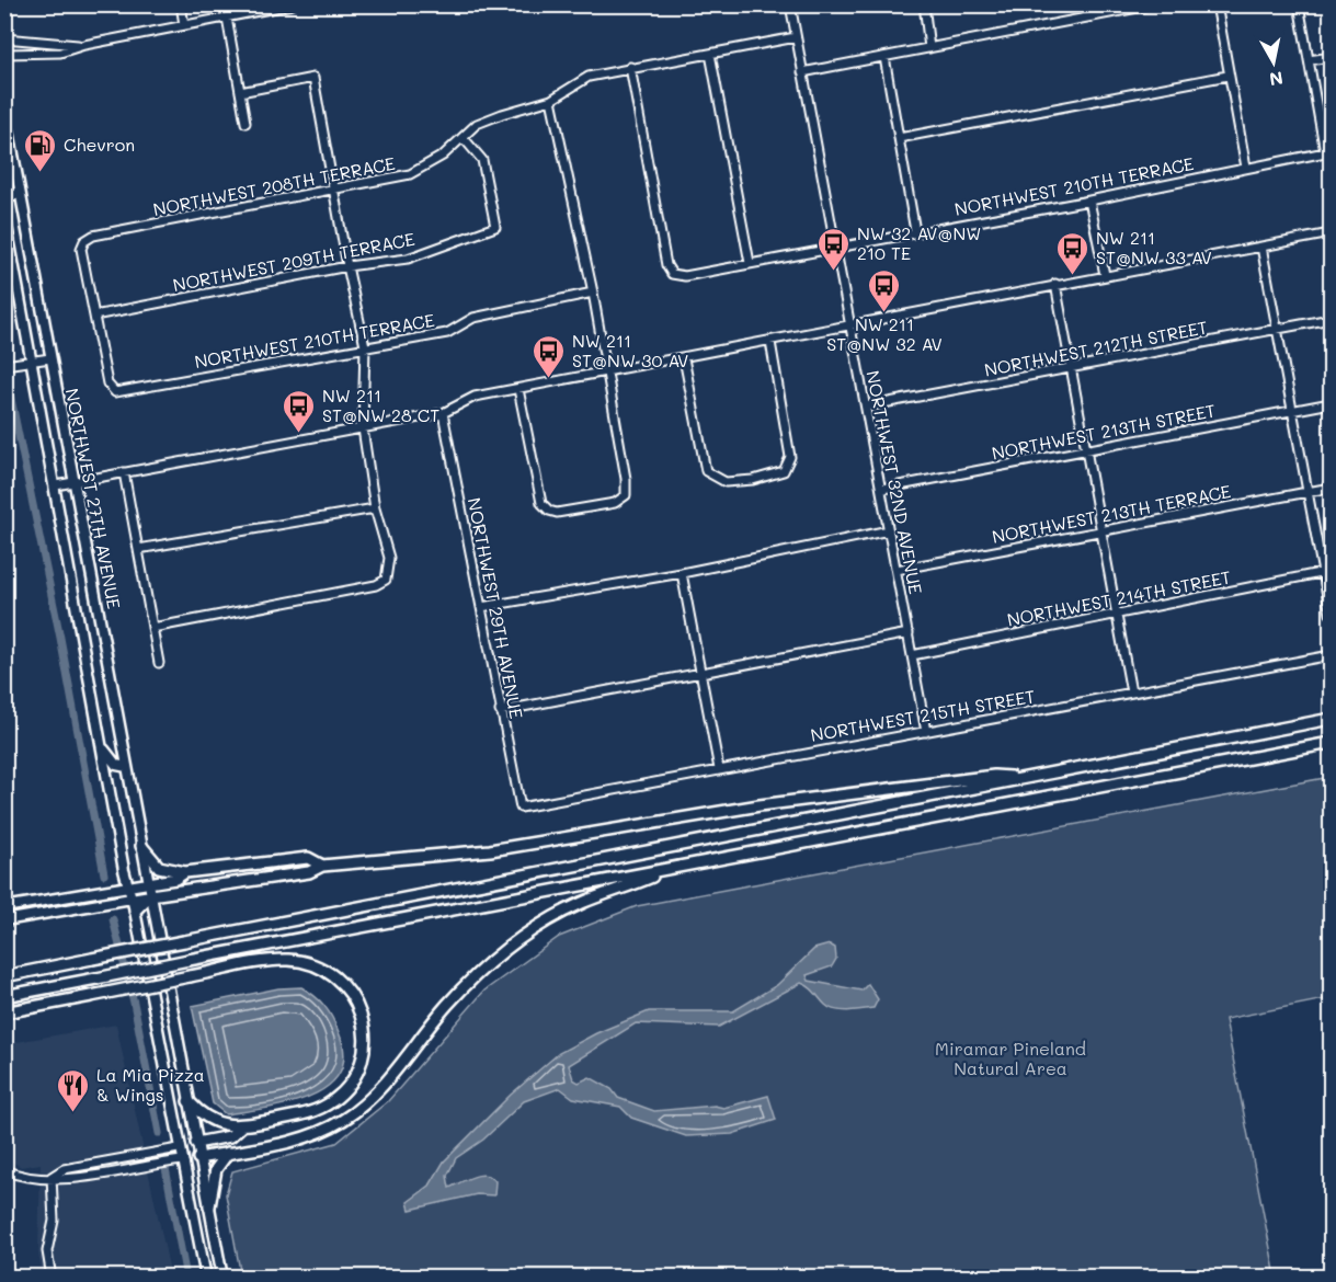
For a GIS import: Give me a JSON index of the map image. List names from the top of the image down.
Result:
{
  "streets": {
    "main road": ["NORTHWEST 27TH AVENUE"],
    "street": [
      "NORTHWEST 208TH TERRACE",
      "NORTHWEST 210TH TERRACE",
      "NORTHWEST 209TH TERRACE",
      "NORTHWEST 212TH STREET",
      "NORTHWEST 213TH STREET",
      "NORTHWEST 32ND AVENUE",
      "NORTHWEST 213TH TERRACE",
      "NORTHWEST 214TH STREET",
      "NORTHWEST 29TH AVENUE",
      "NORTHWEST 215TH STREET"
    ]
  },
  "crossings": [
    ["NORTHWEST 208TH TERRACE", "NORTHWEST 210TH TERRACE"],
    ["NORTHWEST 208TH TERRACE", "NORTHWEST 209TH TERRACE"],
    ["NORTHWEST 208TH TERRACE", "NORTHWEST 32ND AVENUE"],
    ["NORTHWEST 210TH TERRACE", "NORTHWEST 209TH TERRACE"],
    ["NORTHWEST 210TH TERRACE", "NORTHWEST 32ND AVENUE"],
    ["NORTHWEST 212TH STREET", "NORTHWEST 32ND AVENUE"],
    ["NORTHWEST 213TH STREET", "NORTHWEST 32ND AVENUE"],
    ["NORTHWEST 32ND AVENUE", "NORTHWEST 213TH TERRACE"],
    ["NORTHWEST 32ND AVENUE", "NORTHWEST 214TH STREET"],
    ["NORTHWEST 32ND AVENUE", "NORTHWEST 215TH STREET"],
    ["NORTHWEST 29TH AVENUE", "NORTHWEST 215TH STREET"]
  ],
  "parks": ["Miramar Pineland Natural Area"],
  "places": {
    "fuel station": ["Chevron"],
    "bus stop": [
      "NW 32 AV@NW 210 TE",
      "NW 211 ST@NW 33 AV",
      "NW 211 ST@NW 32 AV",
      "NW 211 ST@NW 30 AV",
      "NW 211 ST@NW 28 CT"
    ],
    "restaurant": ["La Mia Pizza & Wings"]
  },
  "north": "bottom"
}
